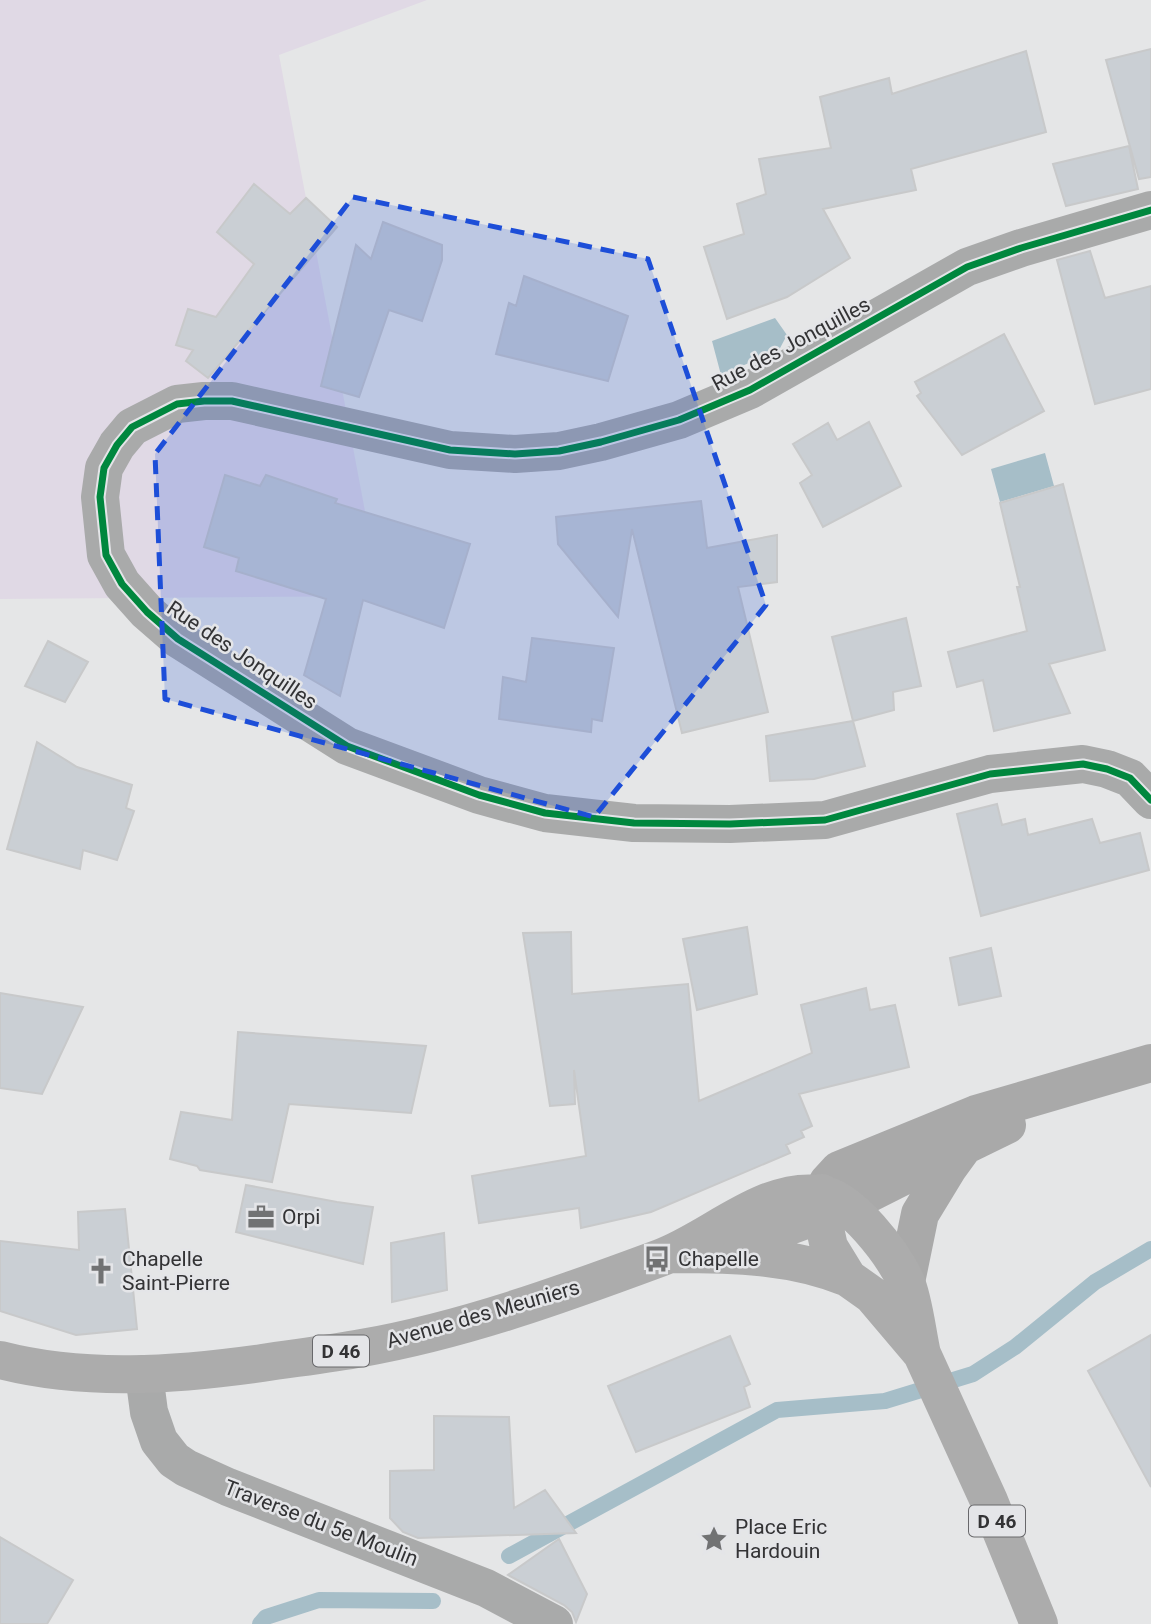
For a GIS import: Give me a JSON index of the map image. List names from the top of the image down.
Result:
{
  "streets": {
    "main road": ["Avenue des Meuniers", "D 46"],
    "street": ["Rue des Jonquilles", "Traverse du 5e Moulin"]
  },
  "crossings": [
    ["Avenue des Meuniers", "D 46"],
    ["Avenue des Meuniers", "Traverse du 5e Moulin"]
  ],
  "places": {
    "office": ["Orpi"],
    "bus stop": ["Chapelle"],
    "church": ["Chapelle Saint-Pierre"],
    "place": ["Place Eric Hardouin"]
  }
}
